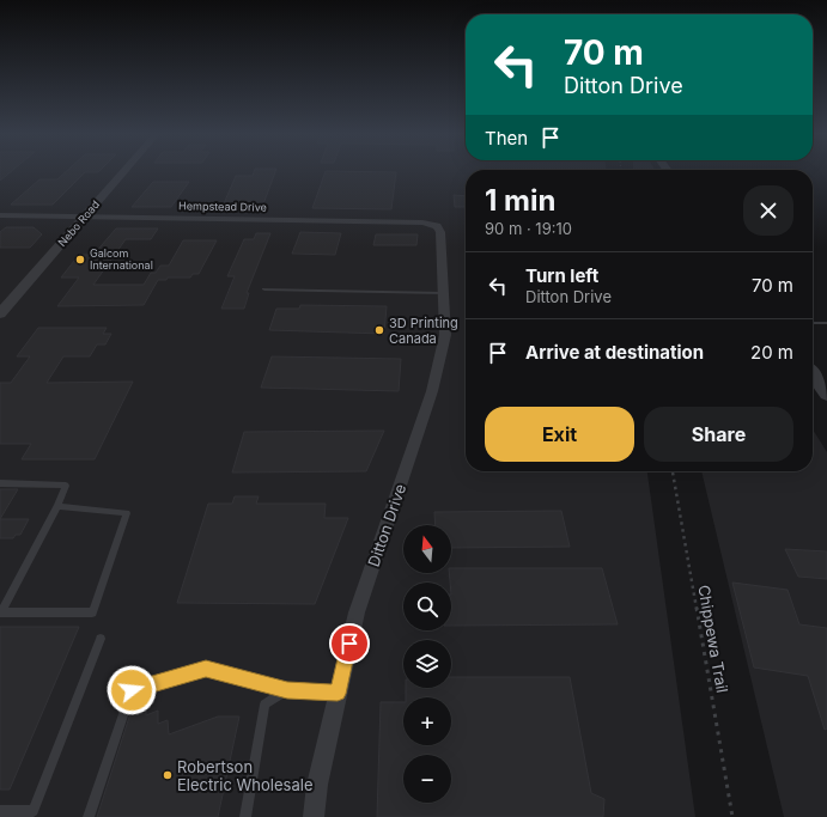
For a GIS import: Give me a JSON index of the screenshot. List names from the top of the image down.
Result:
{
  "streets": {
    "street": ["Hempstead Drive", "Nebo Road", "Ditton Drive"],
    "path": ["Chippewa Trail"]
  },
  "crossings": [
    ["Hempstead Drive", "Nebo Road"],
    ["Hempstead Drive", "Ditton Drive"]
  ],
  "places": ["Galcom International", "3D Printing Canada", "Robertson Electric Wholesale"],
  "north": "top",
  "page": {
    "turn": ["70 m", "Ditton Drive"],
    "then": "Then",
    "heading": ["1 min", "90 m · 19:10"],
    "list": [
      {
        "name": "Turn left",
        "note": "Ditton Drive",
        "value": "70 m"
      },
      {
        "name": "Arrive at destination",
        "value": "20 m"
      }
    ],
    "buttons": ["Exit", "Share"],
    "map_buttons": ["+", "−"]
  }
}
